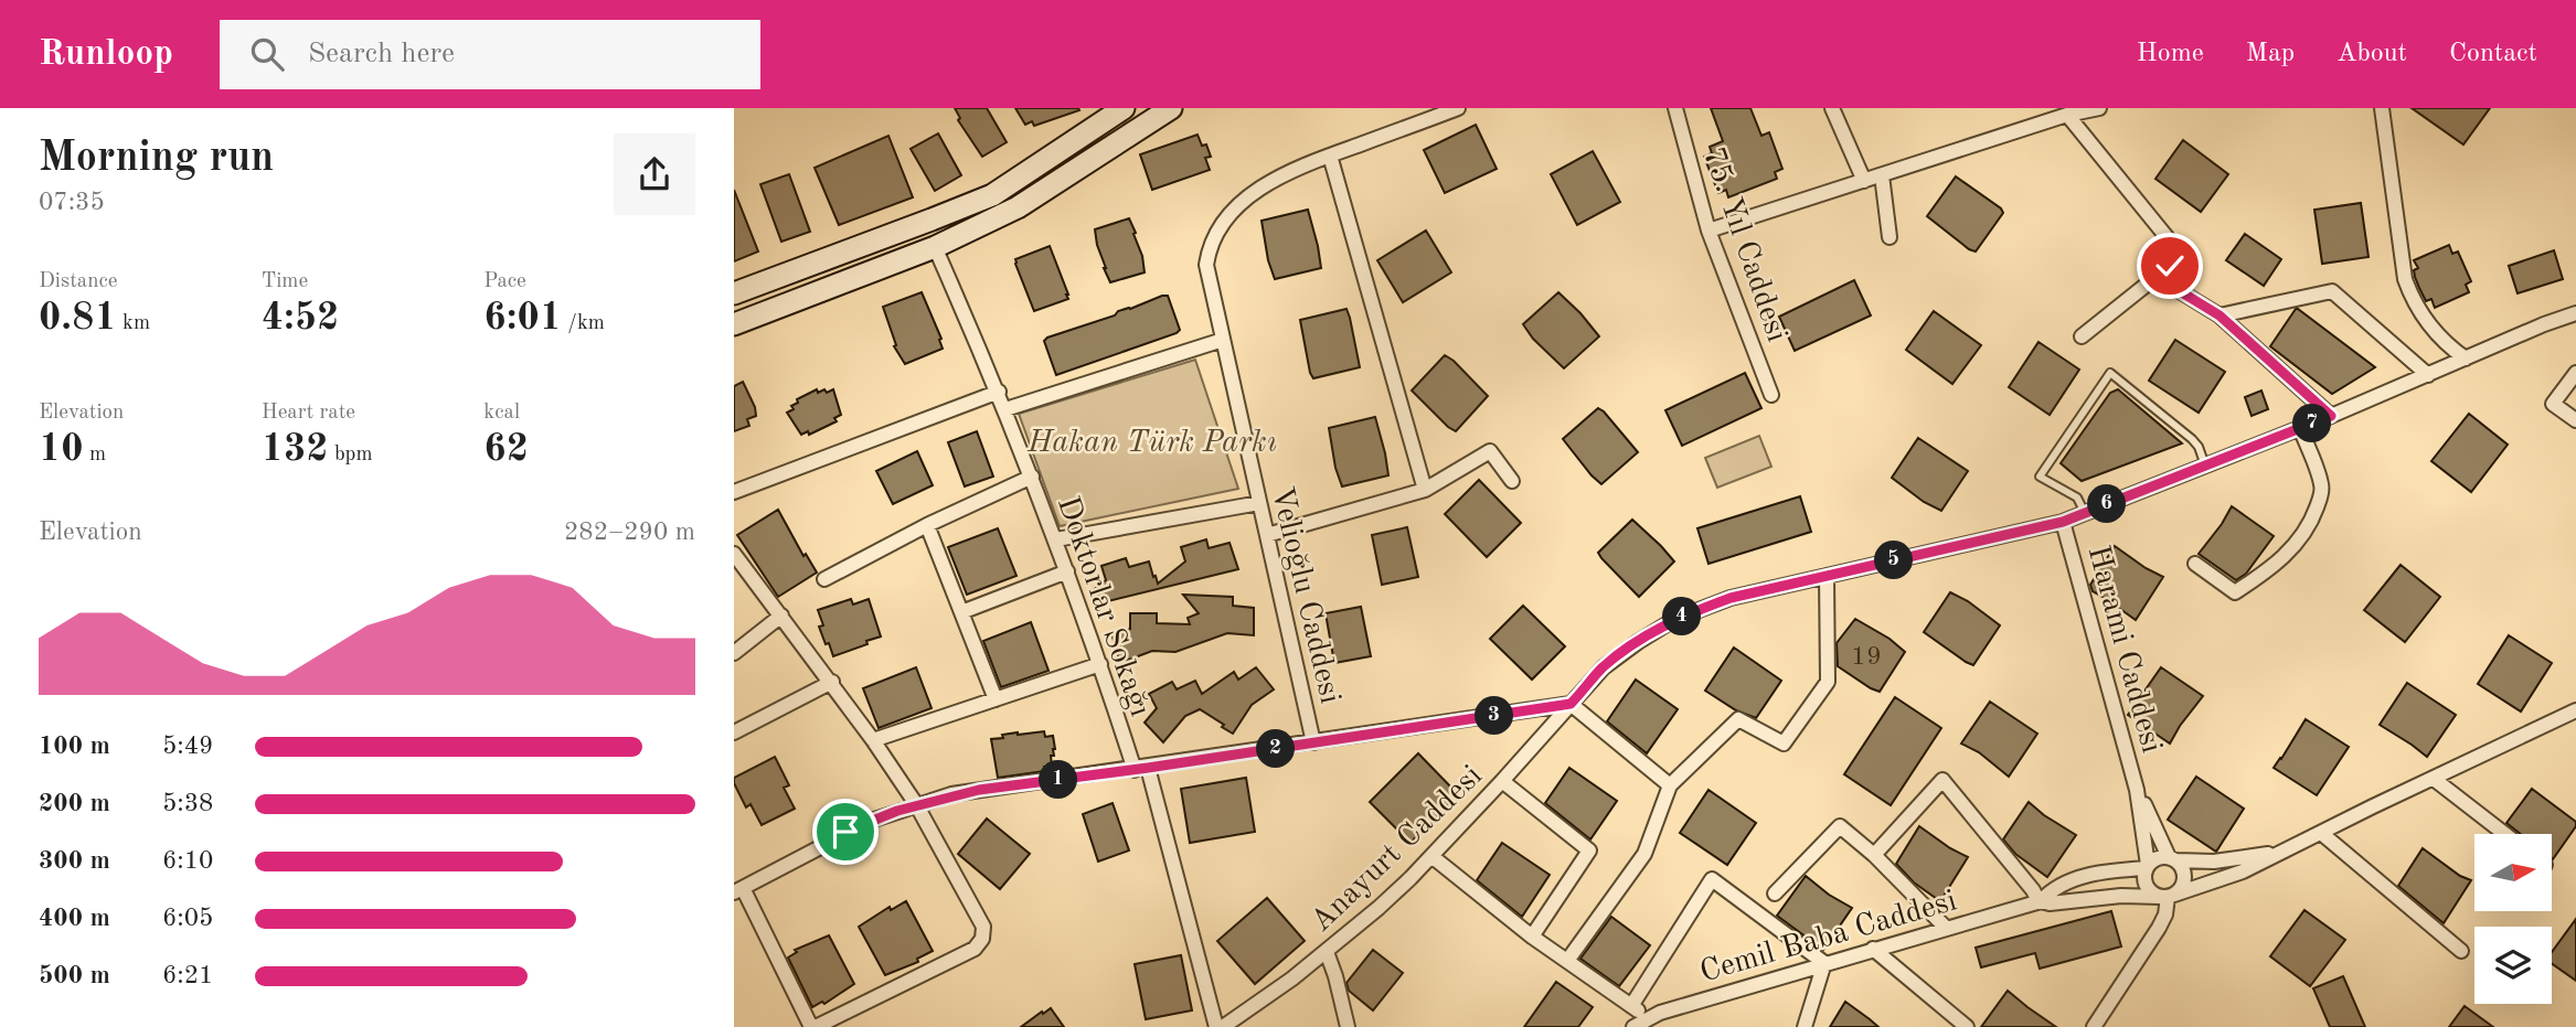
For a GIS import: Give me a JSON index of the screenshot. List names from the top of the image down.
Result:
{
  "streets": {
    "street": [
      "75. Yıl Caddesi",
      "Velioğlu Caddesi",
      "Doktorlar Sokağı",
      "Harami Caddesi",
      "Anayurt Caddesi",
      "Cemil Baba Caddesi"
    ]
  },
  "crossings": [
    ["Harami Caddesi", "Anayurt Caddesi"]
  ],
  "parks": ["Hakan Türk Parkı"],
  "house_numbers": ["19"],
  "north": "right",
  "page": {
    "header": "Runloop",
    "search": "Search here",
    "nav": [
      "Home",
      "Map",
      "About",
      "Contact"
    ],
    "heading": ["Morning run", "07:35"],
    "stats": [
      ["Distance", "0.81 km"],
      ["Time", "4:52"],
      ["Pace", "6:01 /km"],
      ["Elevation", "10 m"],
      ["Heart rate", "132 bpm"],
      ["kcal", "62"]
    ],
    "pins": [
      "7",
      "6",
      "5",
      "4",
      "3",
      "2",
      "1"
    ],
    "chart": ["Elevation", "282–290 m"],
    "list": [
      {
        "name": "100 m",
        "note": "5:49"
      },
      {
        "name": "200 m",
        "note": "5:38"
      },
      {
        "name": "300 m",
        "note": "6:10"
      },
      {
        "name": "400 m",
        "note": "6:05"
      },
      {
        "name": "500 m",
        "note": "6:21"
      }
    ]
  }
}
